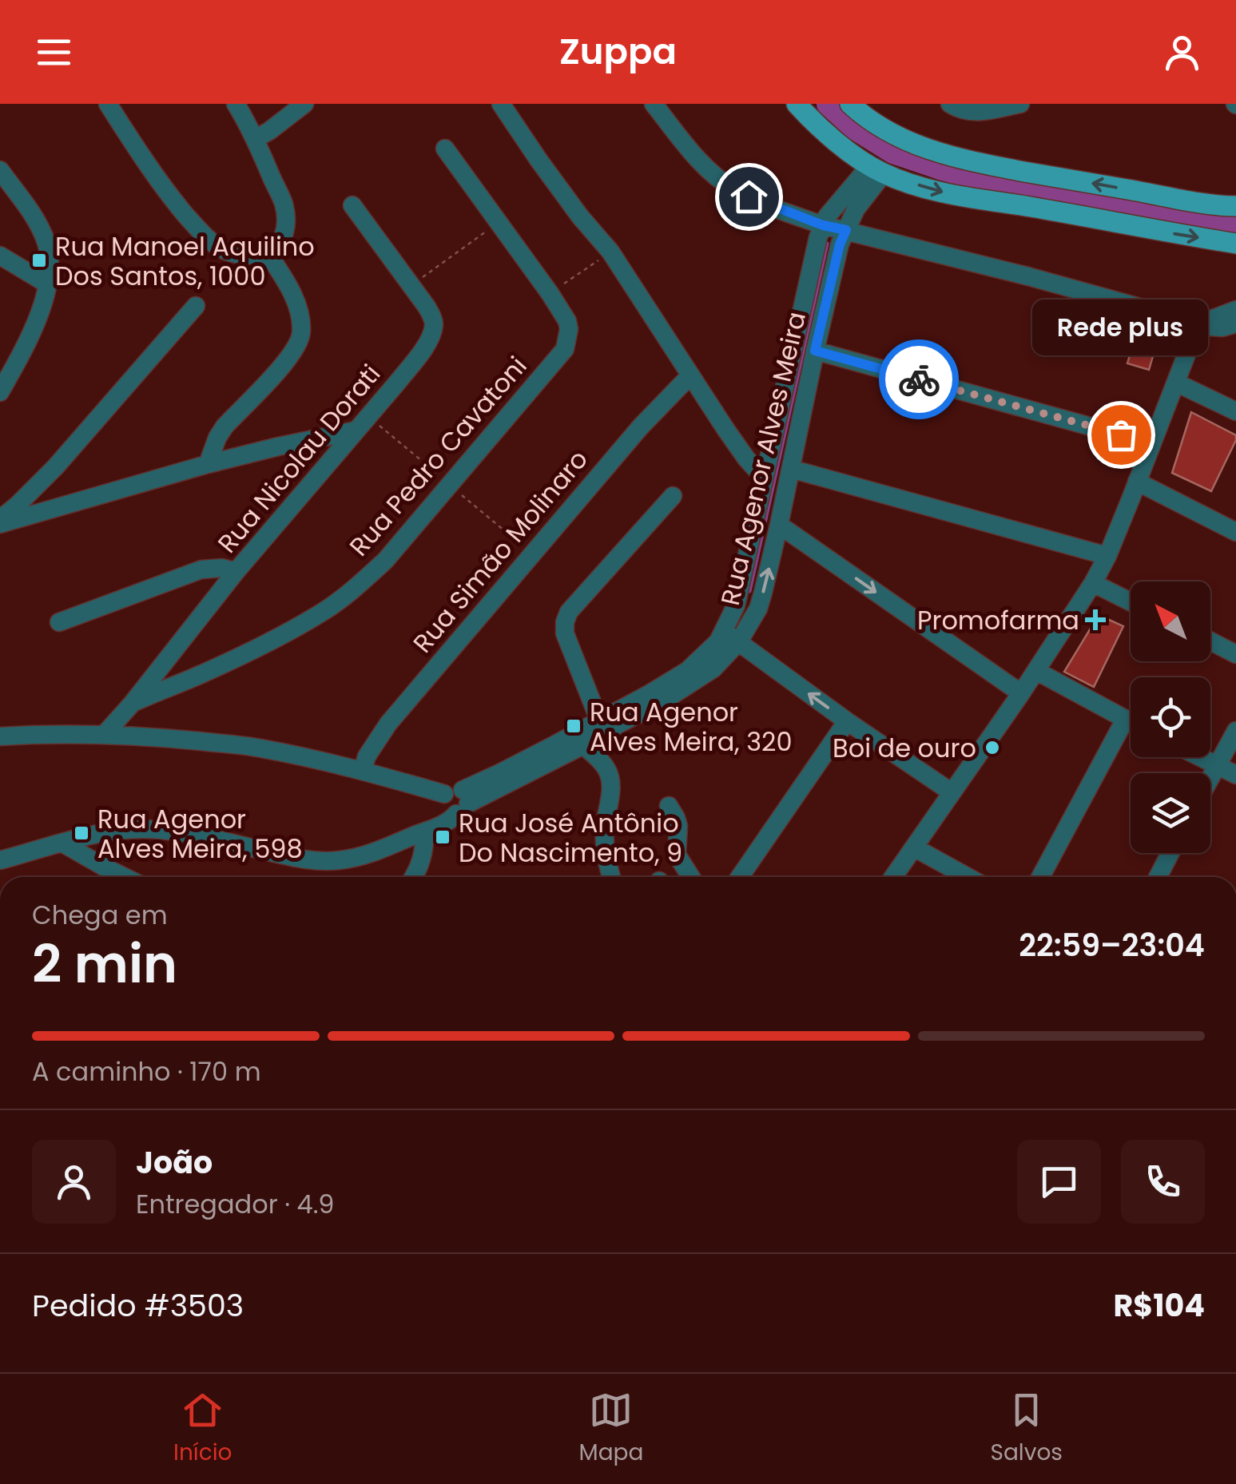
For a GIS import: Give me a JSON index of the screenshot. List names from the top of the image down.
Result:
{
  "streets": {
    "street": [
      "Rua Pedro Cavatoni",
      "Rua Nicolau Dorati",
      "Rua Agenor Alves Meira",
      "Rua Simão Molinaro"
    ]
  },
  "crossings": [
    ["Rua Pedro Cavatoni", "Rua Nicolau Dorati"]
  ],
  "places": {
    "transit": [
      "Rua Manoel Aquilino Dos Santos, 1000",
      "Rua Agenor Alves Meira, 320",
      "Rua Agenor Alves Meira, 598",
      "Rua José Antônio Do Nascimento, 9"
    ],
    "other": ["Rede plus", "Boi de ouro"],
    "health": ["Promofarma"]
  },
  "north": "top left",
  "page": {
    "header": "Zuppa",
    "bubble": "Rede plus",
    "heading": ["2 min", "Chega em", "22:59–23:04"],
    "panel": [
      "João",
      "Entregador · 4.9",
      "Pedido #3503",
      "R$104"
    ],
    "bar": "A caminho · 170 m",
    "tabs": ["Início", "Mapa", "Salvos"]
  }
}
